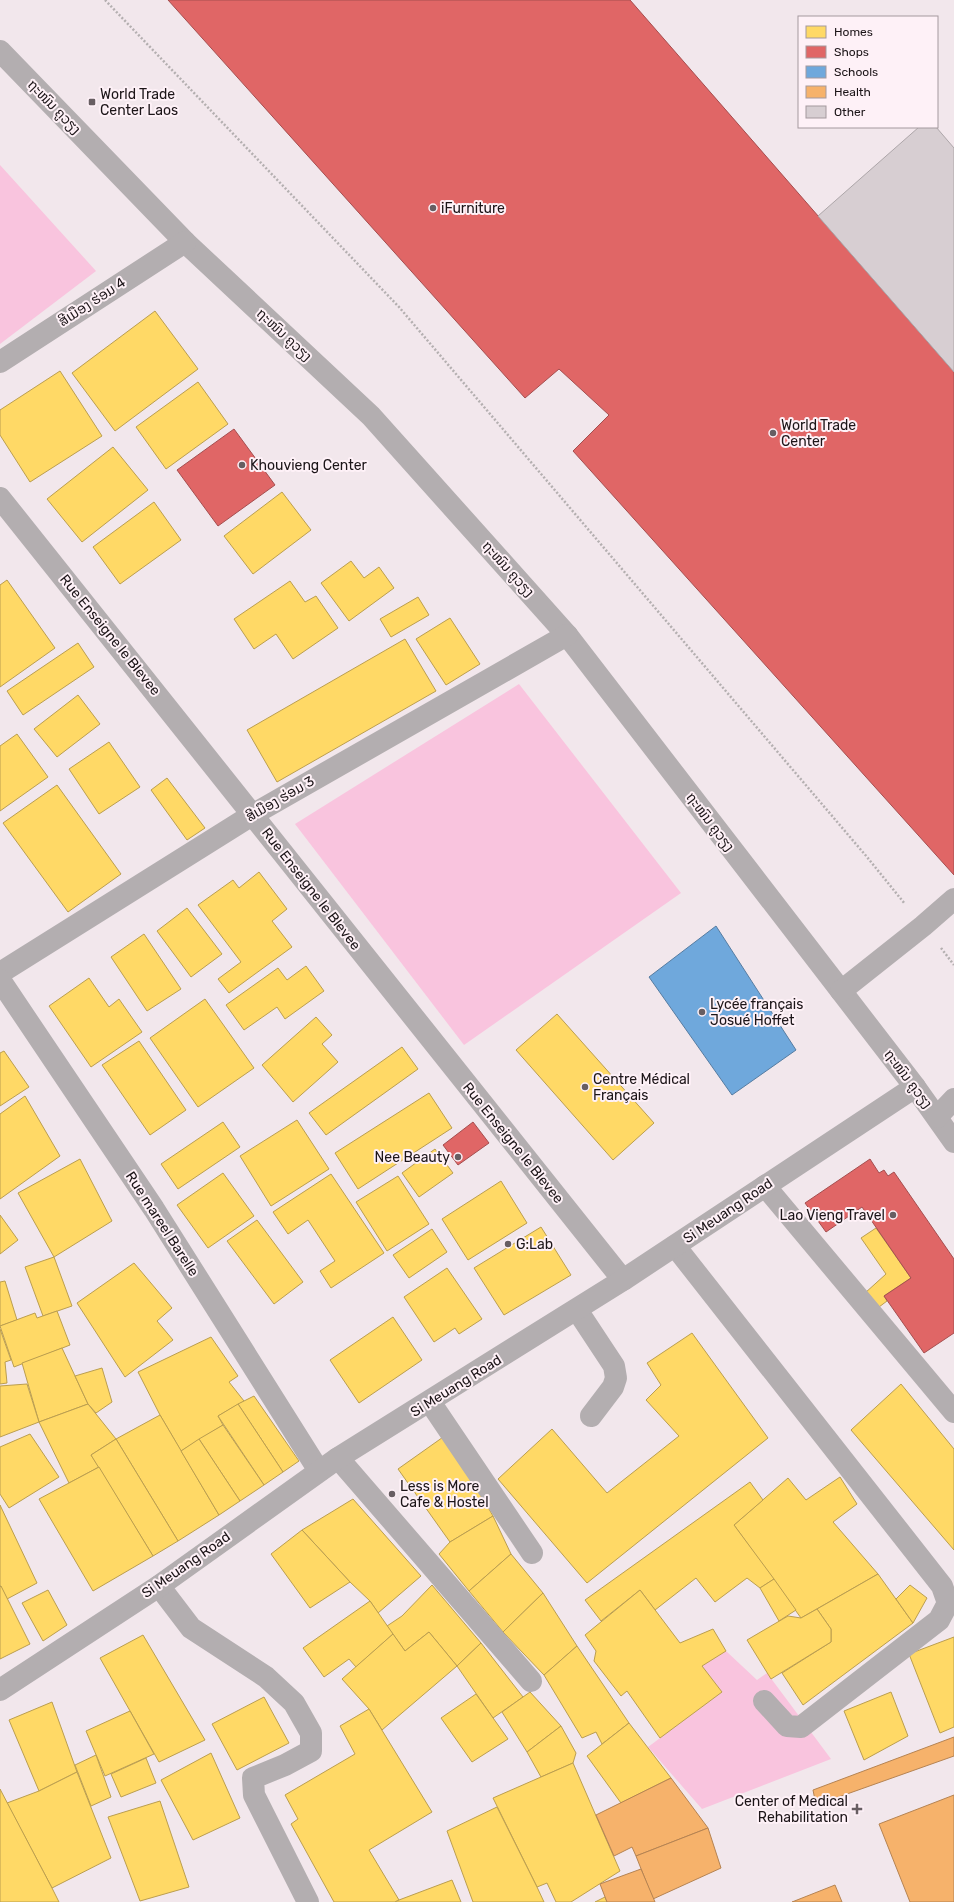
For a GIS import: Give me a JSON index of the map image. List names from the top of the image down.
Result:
{
  "streets": {
    "street": [
      "ຖະໜົນ ຄູວຽງ",
      "ສີເມືອງ ຮ່ອມ 4",
      "Rue Enseigne le Blevee",
      "ສີເມືອງ ຮ່ອມ 3",
      "Si Meuang Road",
      "Rue mareel Barelle"
    ]
  },
  "crossings": [
    ["ຖະໜົນ ຄູວຽງ", "ສີເມືອງ ຮ່ອມ 4"],
    ["ຖະໜົນ ຄູວຽງ", "ສີເມືອງ ຮ່ອມ 3"],
    ["ຖະໜົນ ຄູວຽງ", "Si Meuang Road"],
    ["Rue Enseigne le Blevee", "ສີເມືອງ ຮ່ອມ 3"],
    ["Rue Enseigne le Blevee", "Si Meuang Road"],
    ["Si Meuang Road", "Rue mareel Barelle"]
  ],
  "places": {
    "transit": ["World Trade Center Laos"],
    "other": [
      "iFurniture",
      "World Trade Center",
      "Khouvieng Center",
      "Lycée français Josué Hoffet",
      "Centre Médical Français",
      "Nee Beauty",
      "Lao Vieng Travel",
      "G:Lab",
      "Less is More Cafe & Hostel"
    ],
    "health": ["Center of Medical Rehabilitation"]
  },
  "legend": [
    "Homes",
    "Shops",
    "Schools",
    "Health",
    "Other"
  ]
}
